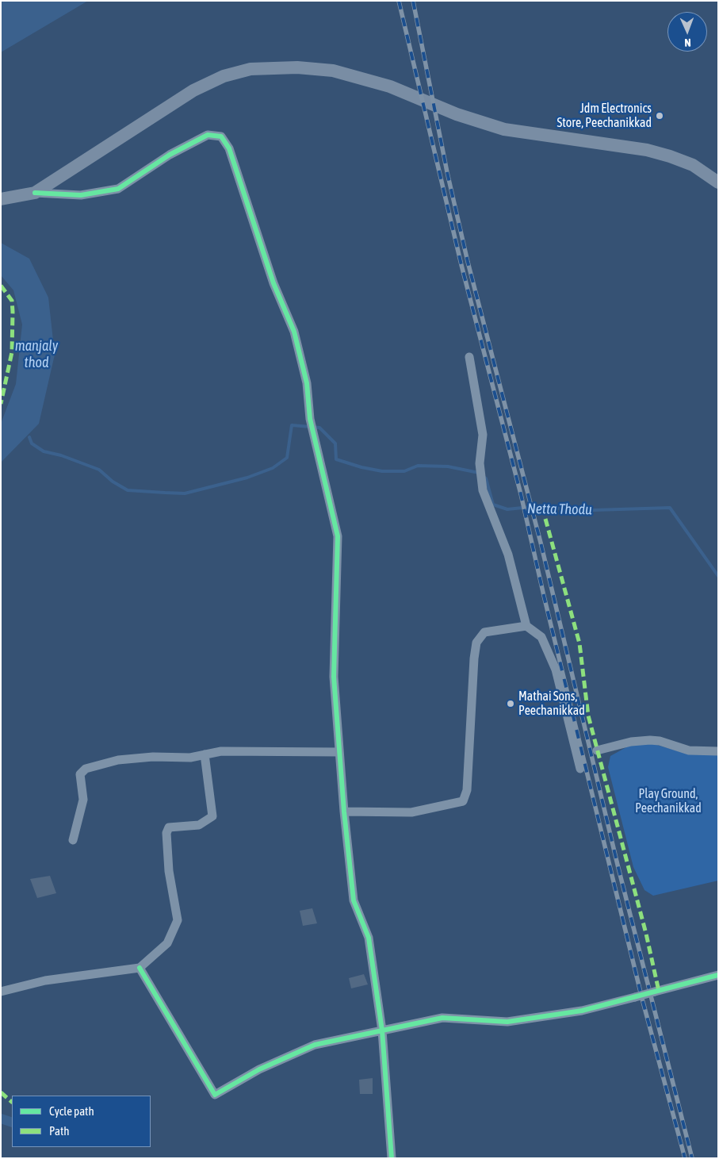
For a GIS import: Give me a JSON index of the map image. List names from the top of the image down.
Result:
{
  "water": ["manjaly thod", "Netta Thodu"],
  "parks": ["Play Ground, Peechanikkad"],
  "places": ["Jdm Electronics Store, Peechanikkad", "Mathai Sons, Peechanikkad"],
  "legend": ["Cycle path", "Path"],
  "north": "bottom"
}
